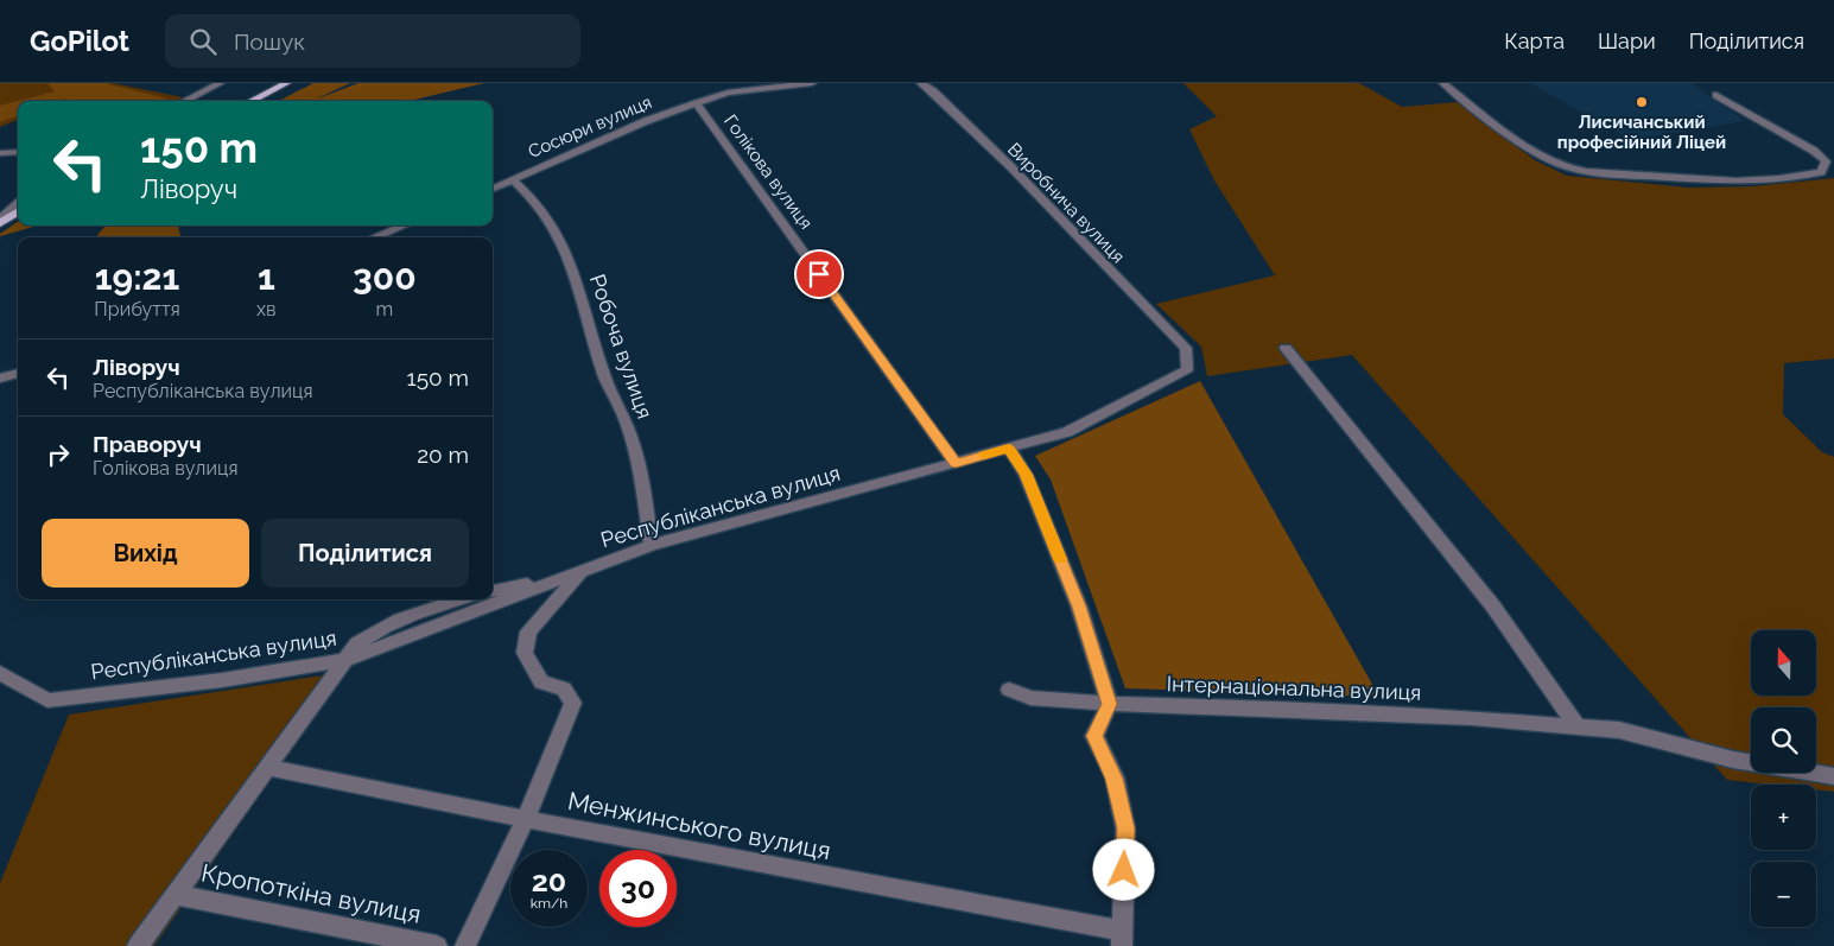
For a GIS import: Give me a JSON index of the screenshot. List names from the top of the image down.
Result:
{
  "streets": {
    "street": [
      "Сосюри вулиця",
      "Голікова вулиця",
      "Виробнича вулиця",
      "Робоча вулиця",
      "Республіканська вулиця",
      "Інтернаціональна вулиця",
      "Менжинського вулиця",
      "Кропоткіна вулиця"
    ]
  },
  "crossings": [
    ["Сосюри вулиця", "Голікова вулиця"],
    ["Сосюри вулиця", "Робоча вулиця"],
    ["Голікова вулиця", "Республіканська вулиця"],
    ["Виробнича вулиця", "Республіканська вулиця"],
    ["Робоча вулиця", "Республіканська вулиця"]
  ],
  "places": ["Лисичанський професійний Ліцей"],
  "north": "top",
  "page": {
    "header": "GoPilot",
    "search": "Пошук",
    "nav": ["Карта", "Шари", "Поділитися"],
    "turn": ["150 m", "Ліворуч"],
    "eta": [
      "19:21",
      "Прибуття",
      "1",
      "хв",
      "300",
      "m"
    ],
    "list": [
      {
        "name": "Ліворуч",
        "note": "Республіканська вулиця",
        "value": "150 m"
      },
      {
        "name": "Праворуч",
        "note": "Голікова вулиця",
        "value": "20 m"
      }
    ],
    "buttons": ["Вихід", "Поділитися"],
    "map_buttons": ["+", "−"],
    "speed": "20 km/h",
    "limit": "30"
  }
}
